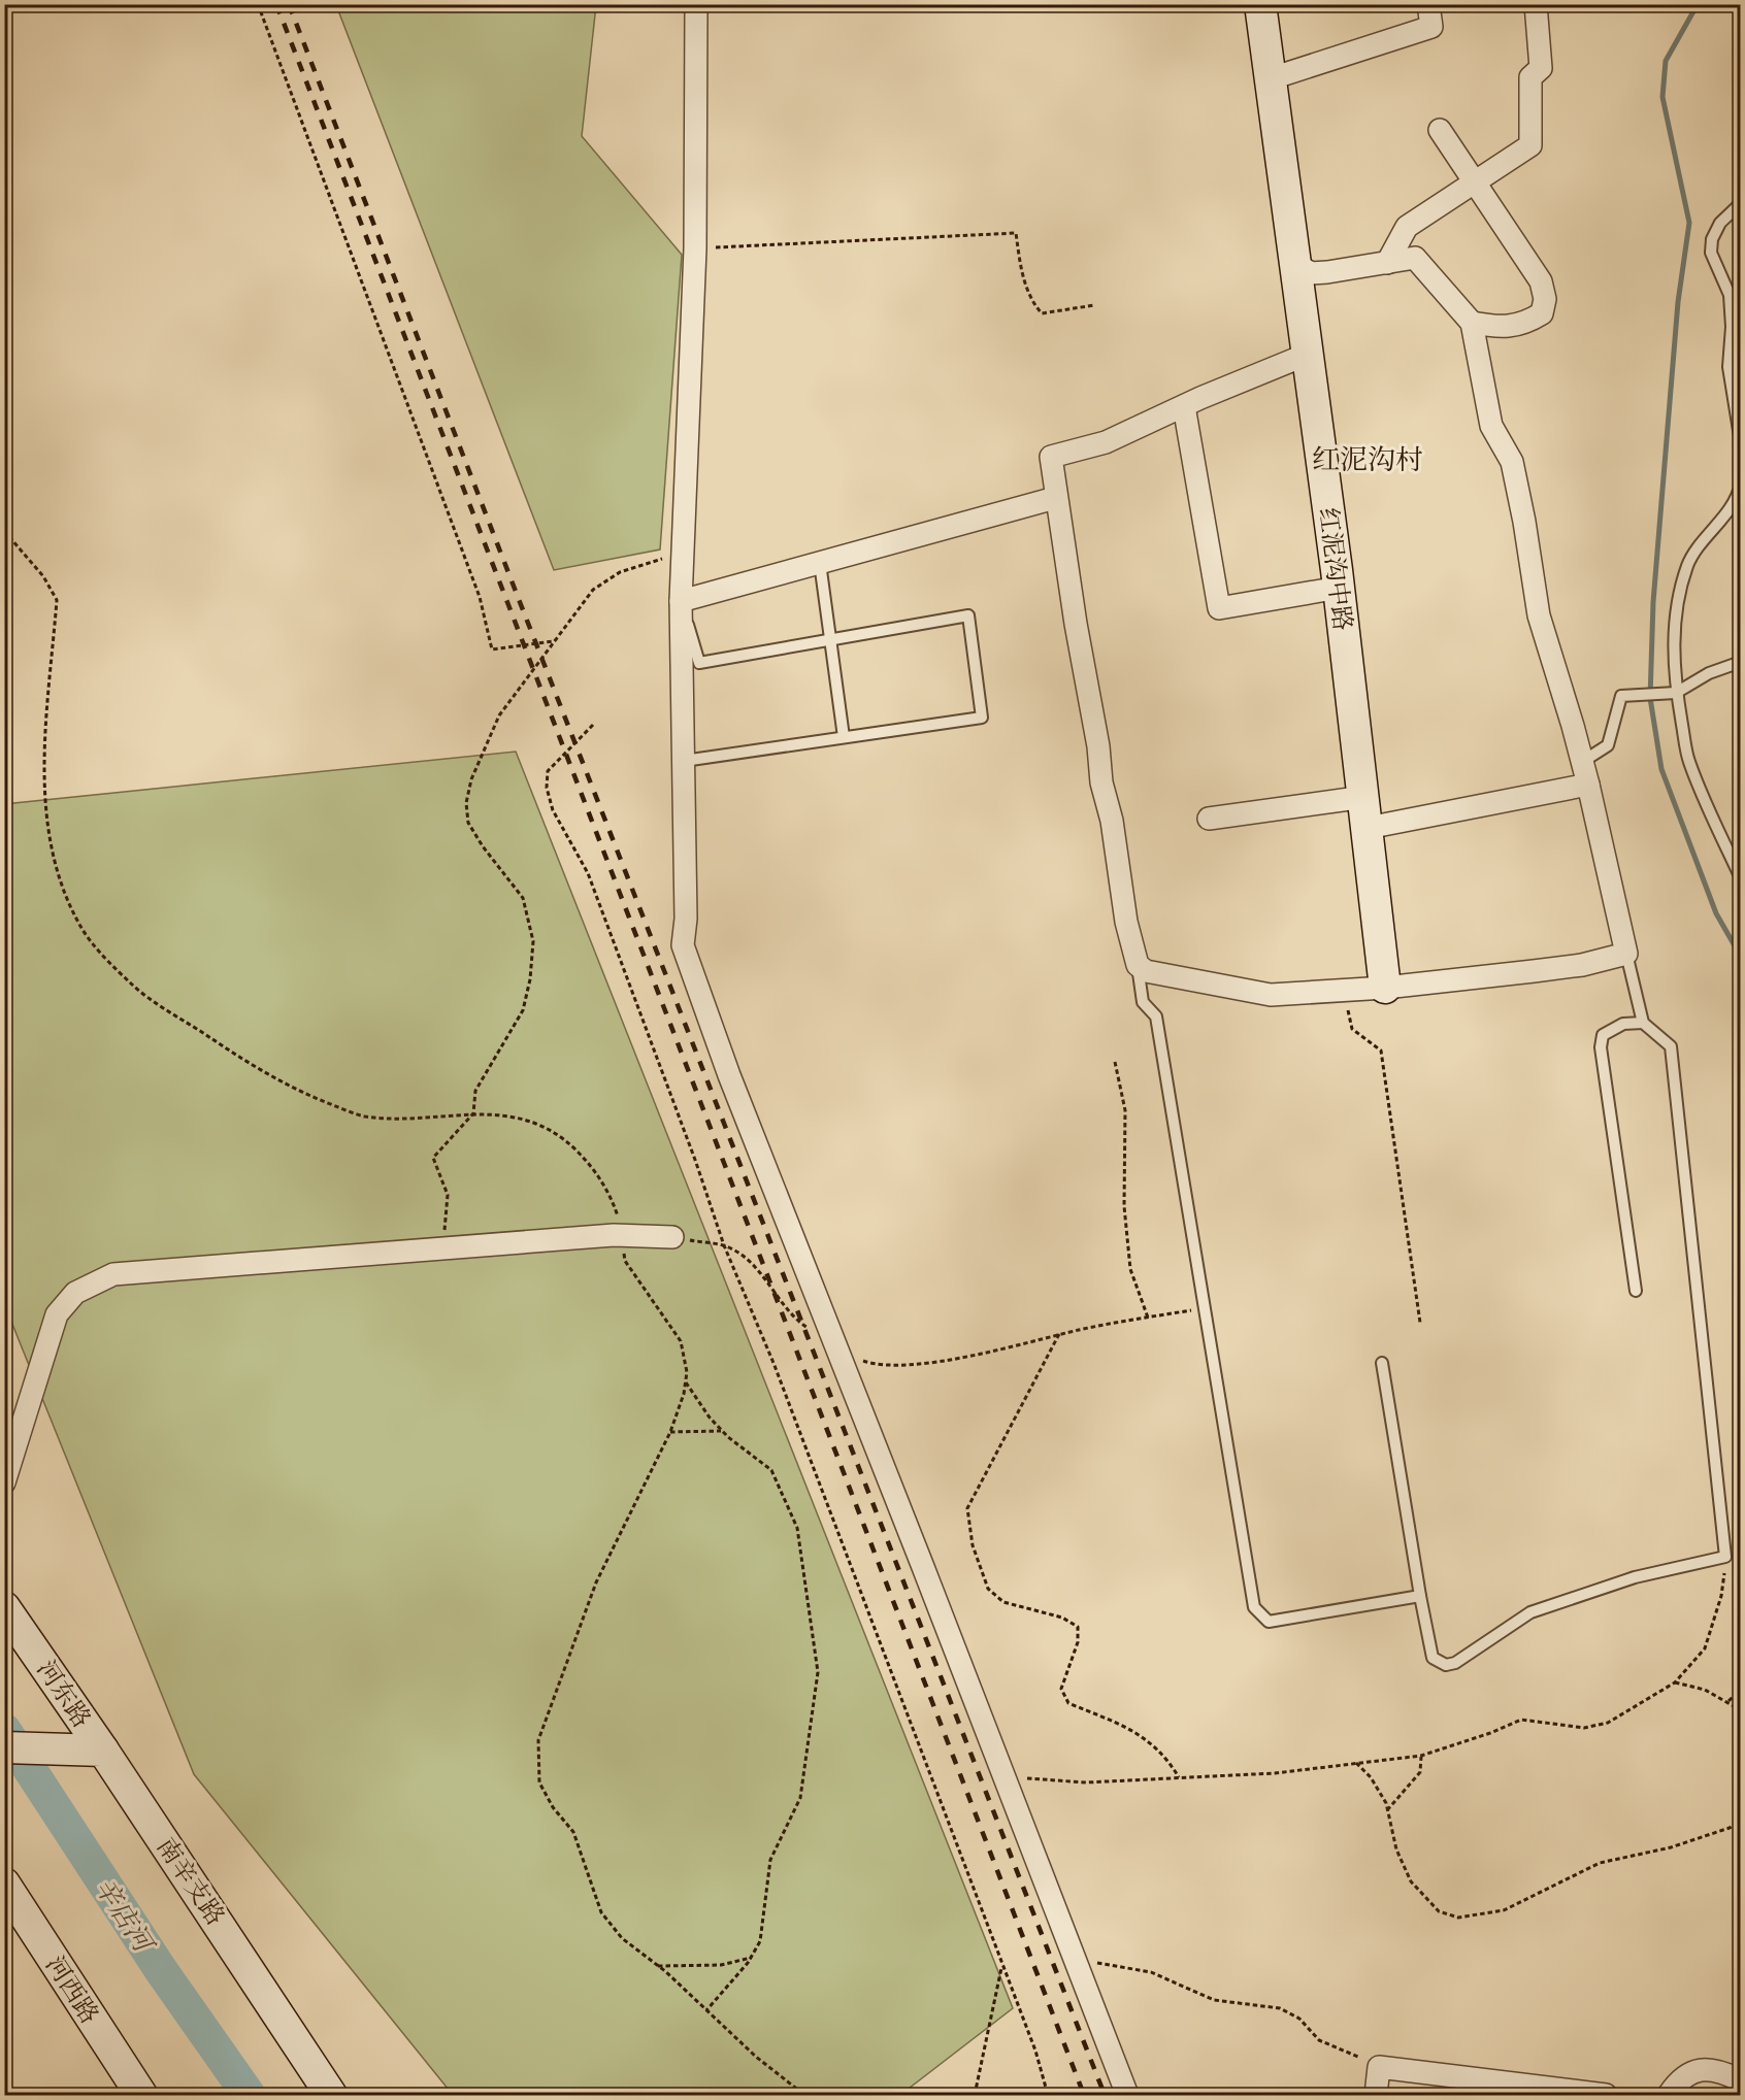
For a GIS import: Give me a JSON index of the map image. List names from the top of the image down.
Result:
{
  "streets": {
    "street": [
      "红泥沟中路",
      "河东路",
      "南辛支路",
      "河西路"
    ]
  },
  "crossings": [
    ["河东路", "南辛支路"]
  ],
  "districts": ["红泥沟村"],
  "water": ["辛店河"]
}
